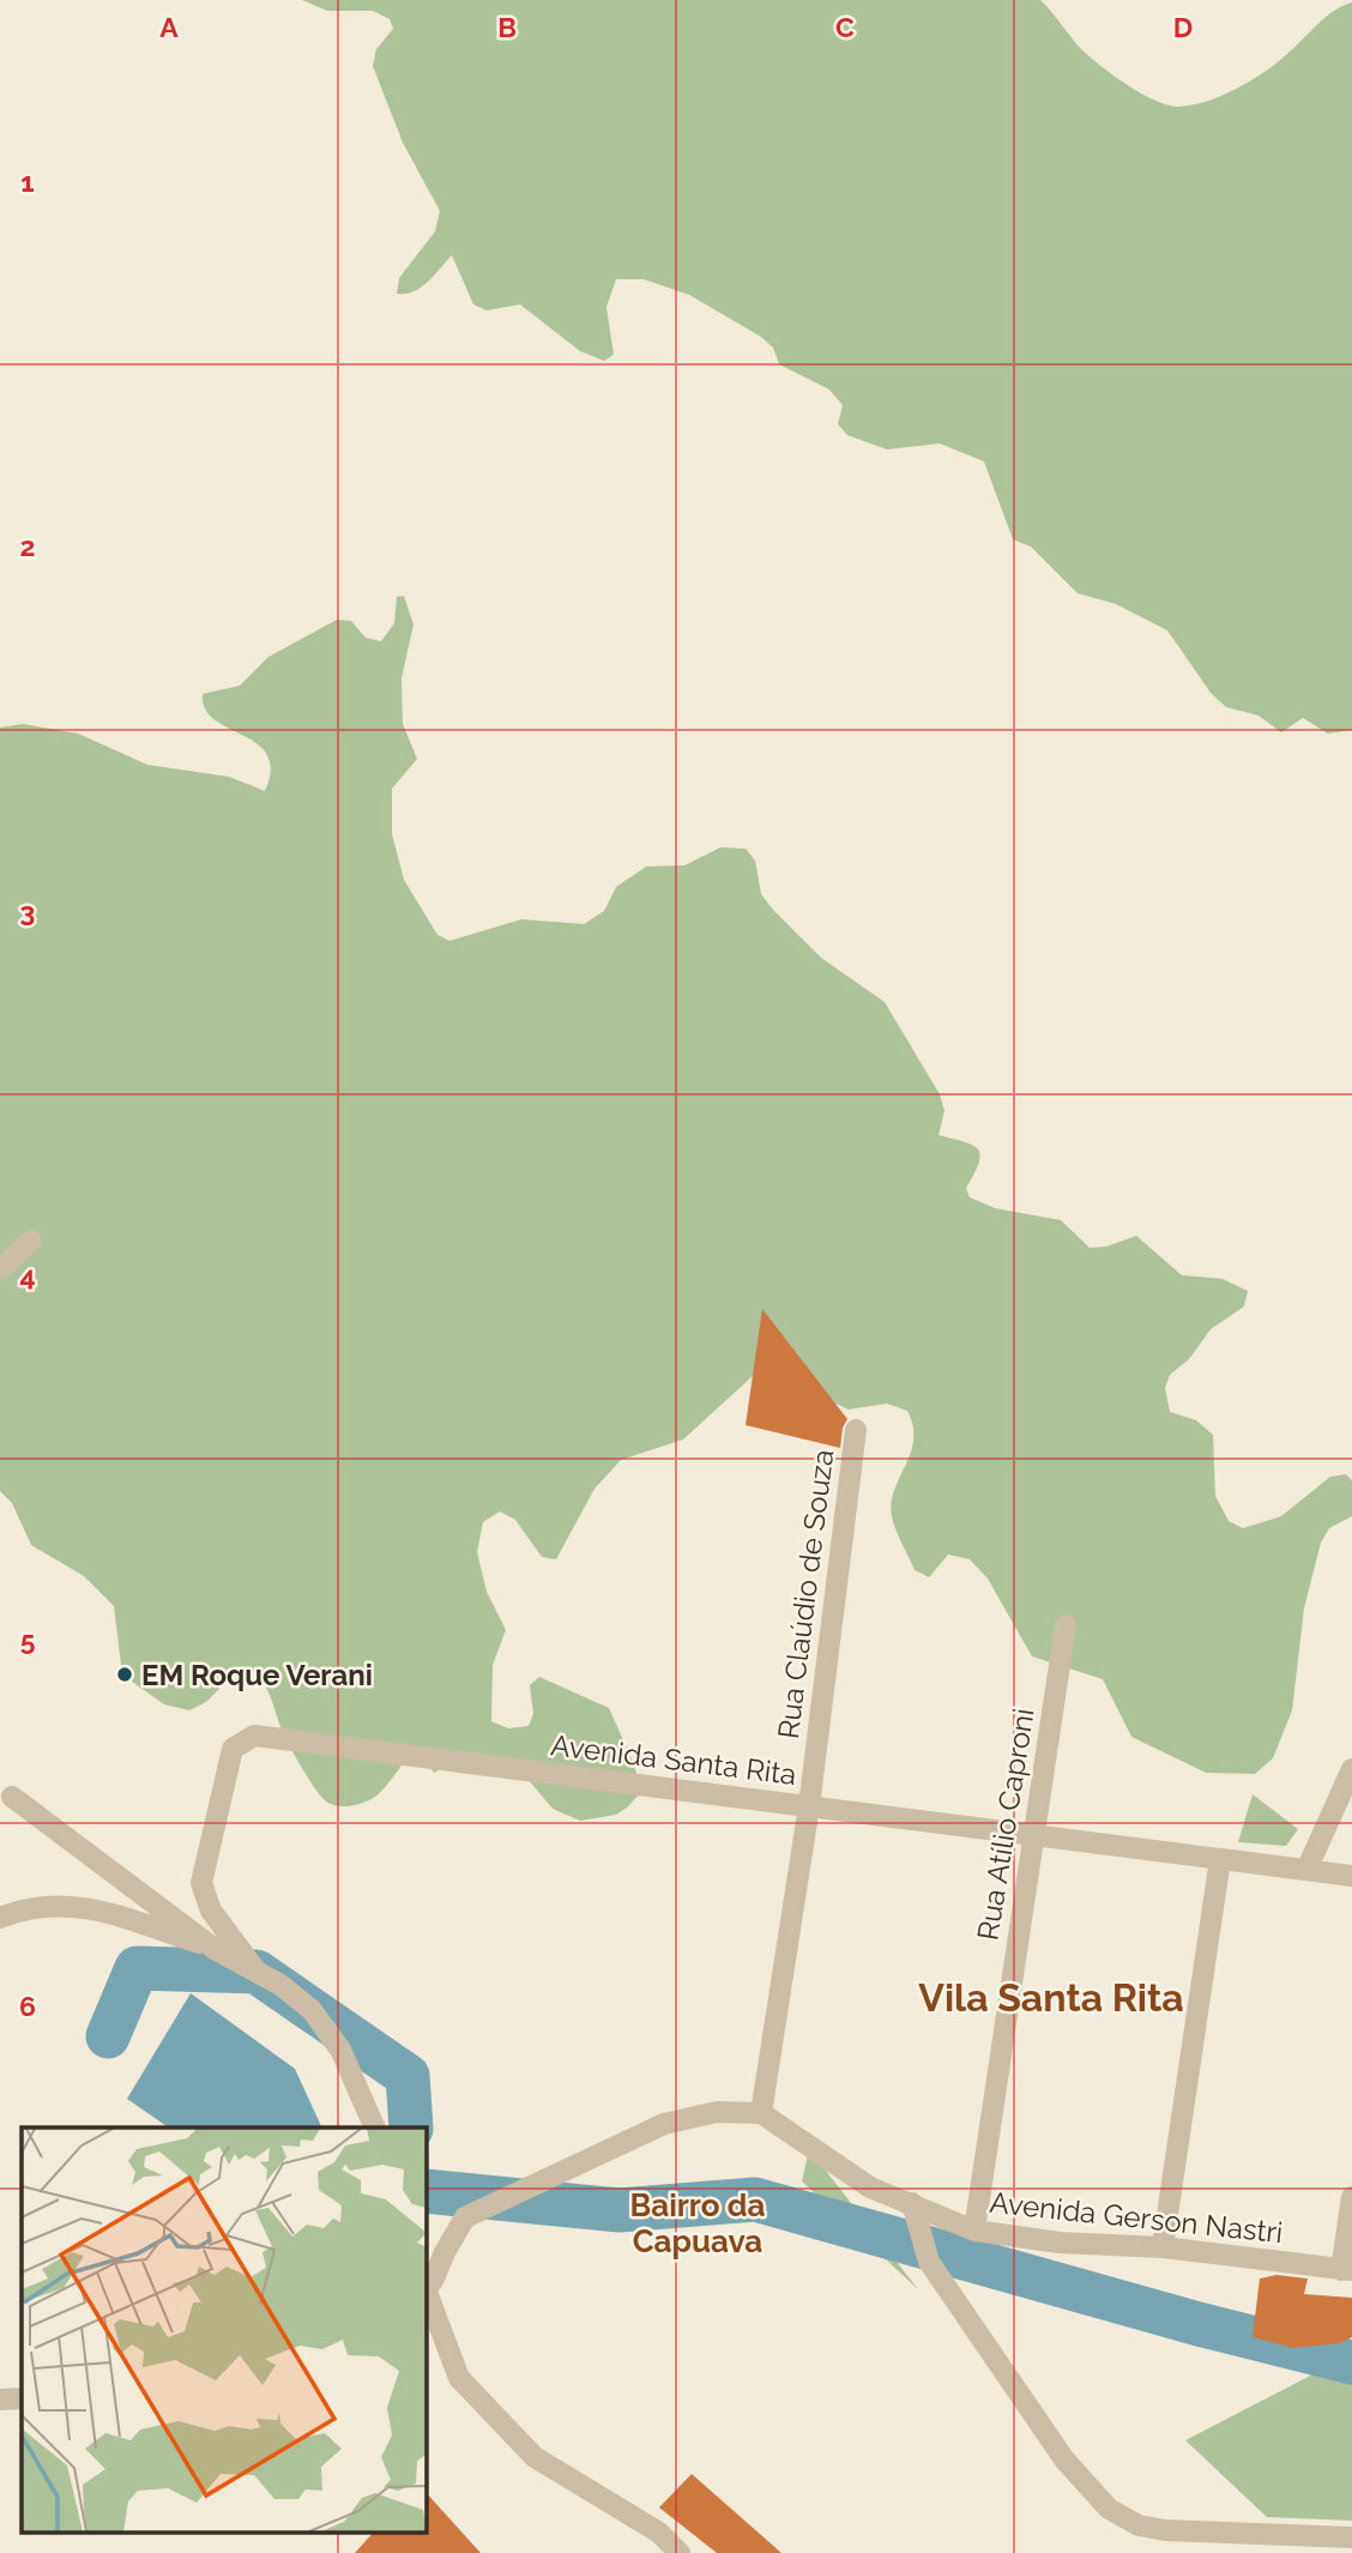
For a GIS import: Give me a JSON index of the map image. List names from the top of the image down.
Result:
{
  "streets": {
    "street": [
      "Rua Claúdio de Souza",
      "Avenida Santa Rita",
      "Rua Atílio Caproni",
      "Avenida Gerson Nastri"
    ]
  },
  "crossings": [
    ["Rua Claúdio de Souza", "Avenida Santa Rita"],
    ["Rua Claúdio de Souza", "Avenida Gerson Nastri"],
    ["Avenida Santa Rita", "Rua Atílio Caproni"],
    ["Rua Atílio Caproni", "Avenida Gerson Nastri"]
  ],
  "districts": ["Vila Santa Rita", "Bairro da Capuava"],
  "places": ["EM Roque Verani"],
  "grid": {
    "columns": [
      "A",
      "B",
      "C",
      "D"
    ],
    "rows": [
      "1",
      "2",
      "3",
      "4",
      "5",
      "6"
    ]
  }
}
